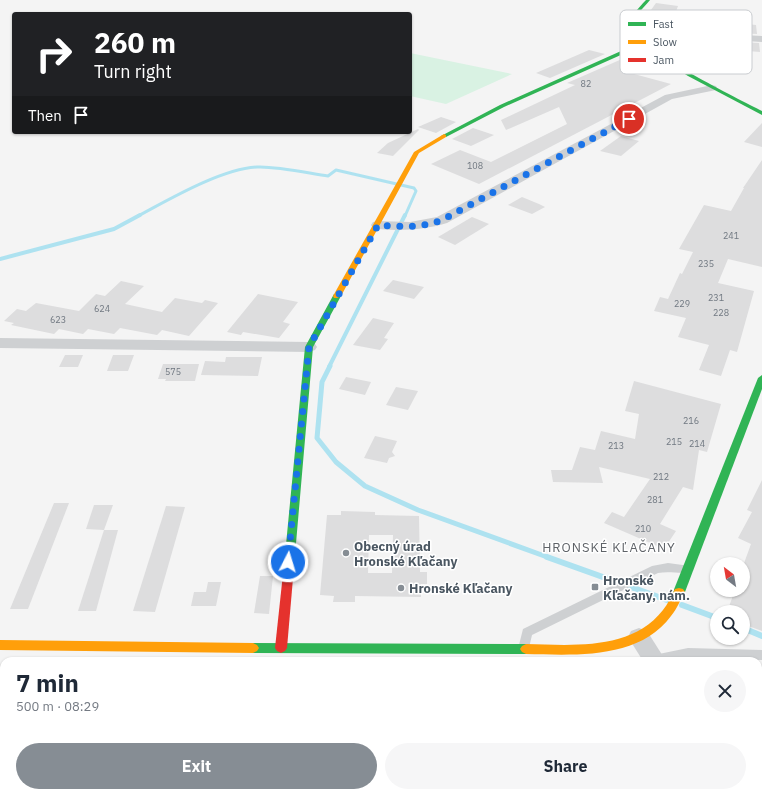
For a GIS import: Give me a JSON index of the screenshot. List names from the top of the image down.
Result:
{
  "districts": ["HRONSKÉ KĽAČANY"],
  "places": {
    "other": ["Obecný úrad Hronské Kľačany", "Hronské Kľačany"],
    "transit": ["Hronské Kľačany, nám."]
  },
  "house_numbers": [
    "82",
    "108",
    "241",
    "235",
    "231",
    "229",
    "624",
    "228",
    "623",
    "575",
    "216",
    "215",
    "214",
    "213",
    "212",
    "281",
    "210"
  ],
  "legend": ["Fast", "Slow", "Jam"],
  "north": "top left",
  "page": {
    "turn": ["260 m", "Turn right"],
    "then": "Then",
    "heading": ["7 min", "500 m · 08:29"],
    "buttons": ["Exit", "Share"]
  }
}
